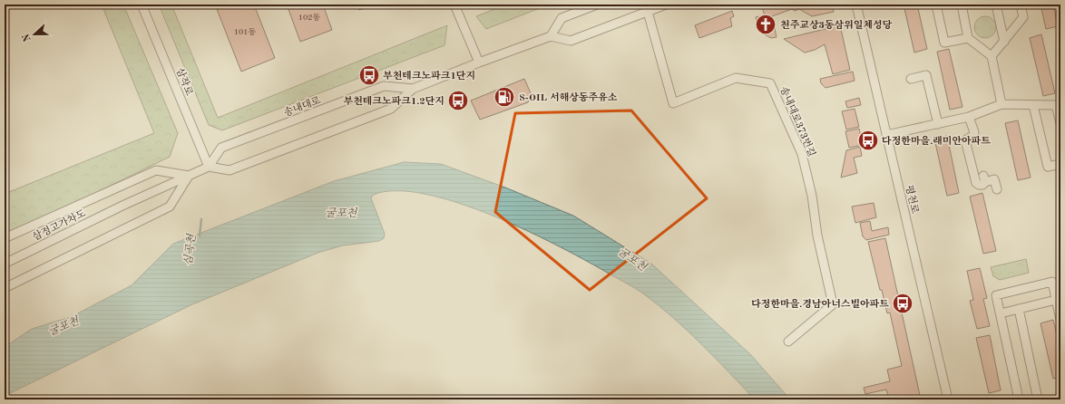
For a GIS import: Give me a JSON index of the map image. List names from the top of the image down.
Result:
{
  "streets": {
    "street": [
      "삼작로",
      "송내대로",
      "송내대로373번길",
      "평천로",
      "삼정고가차도"
    ]
  },
  "crossings": [
    ["삼작로", "송내대로"]
  ],
  "water": ["굴포천", "심곡천"],
  "places": {
    "church": ["천주교상3동삼위일체성당"],
    "bus stop": [
      "부천테크노파크1단지",
      "부천테크노파크1.2단지",
      "다정한마을.래미안아파트",
      "다정한마을.경남아너스빌아파트"
    ],
    "fuel station": ["S-OIL 서해상동주유소"]
  },
  "house_numbers": ["102동", "101동"],
  "north": "left"
}
